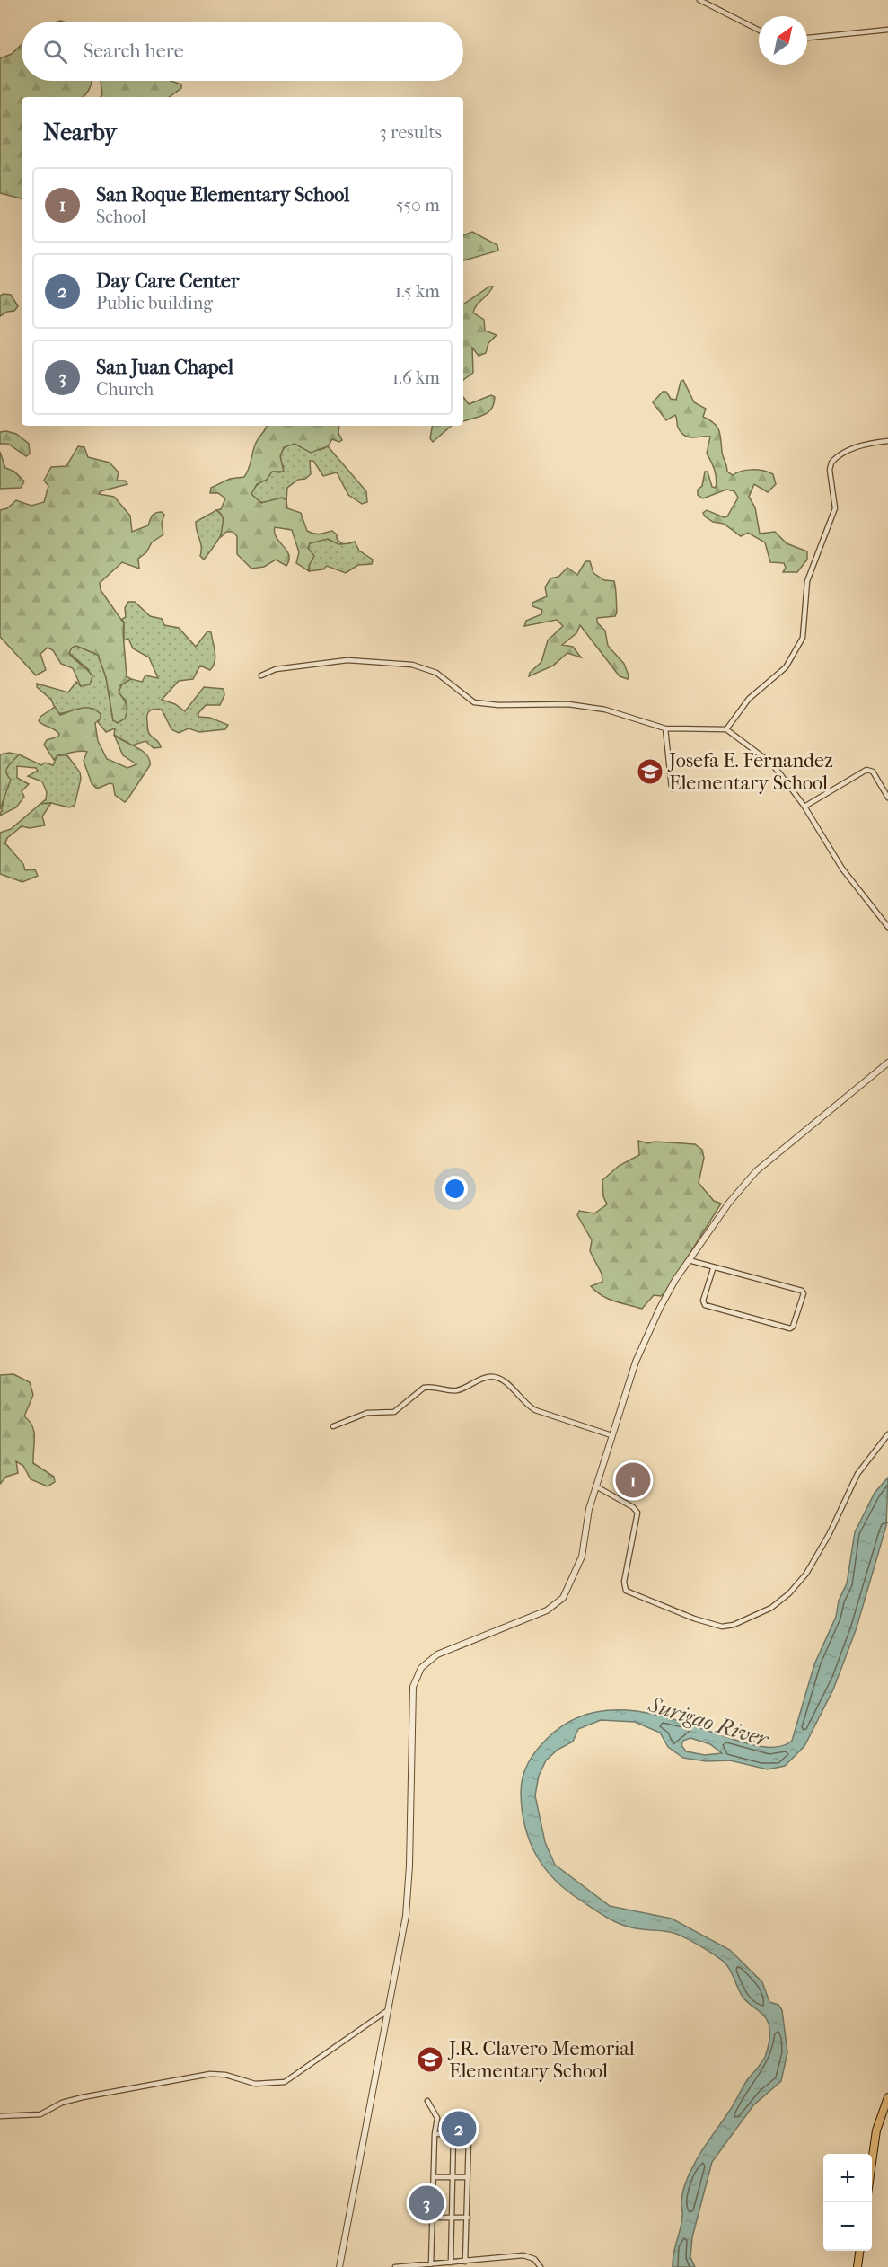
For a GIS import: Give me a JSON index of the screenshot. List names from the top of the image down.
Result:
{
  "water": ["Surigao River"],
  "places": {
    "school or university": ["Josefa E. Fernandez Elementary School", "J.R. Clavero Memorial Elementary School"]
  },
  "north": "top right",
  "page": {
    "search": "Search here",
    "heading": ["Nearby", "3 results"],
    "list": [
      {
        "mark": "1",
        "name": "San Roque Elementary School",
        "note": "School",
        "value": "550 m"
      },
      {
        "mark": "2",
        "name": "Day Care Center",
        "note": "Public building",
        "value": "1.5 km"
      },
      {
        "mark": "3",
        "name": "San Juan Chapel",
        "note": "Church",
        "value": "1.6 km"
      }
    ],
    "pins": ["1", "2", "3"],
    "map_buttons": ["+", "−"]
  }
}
